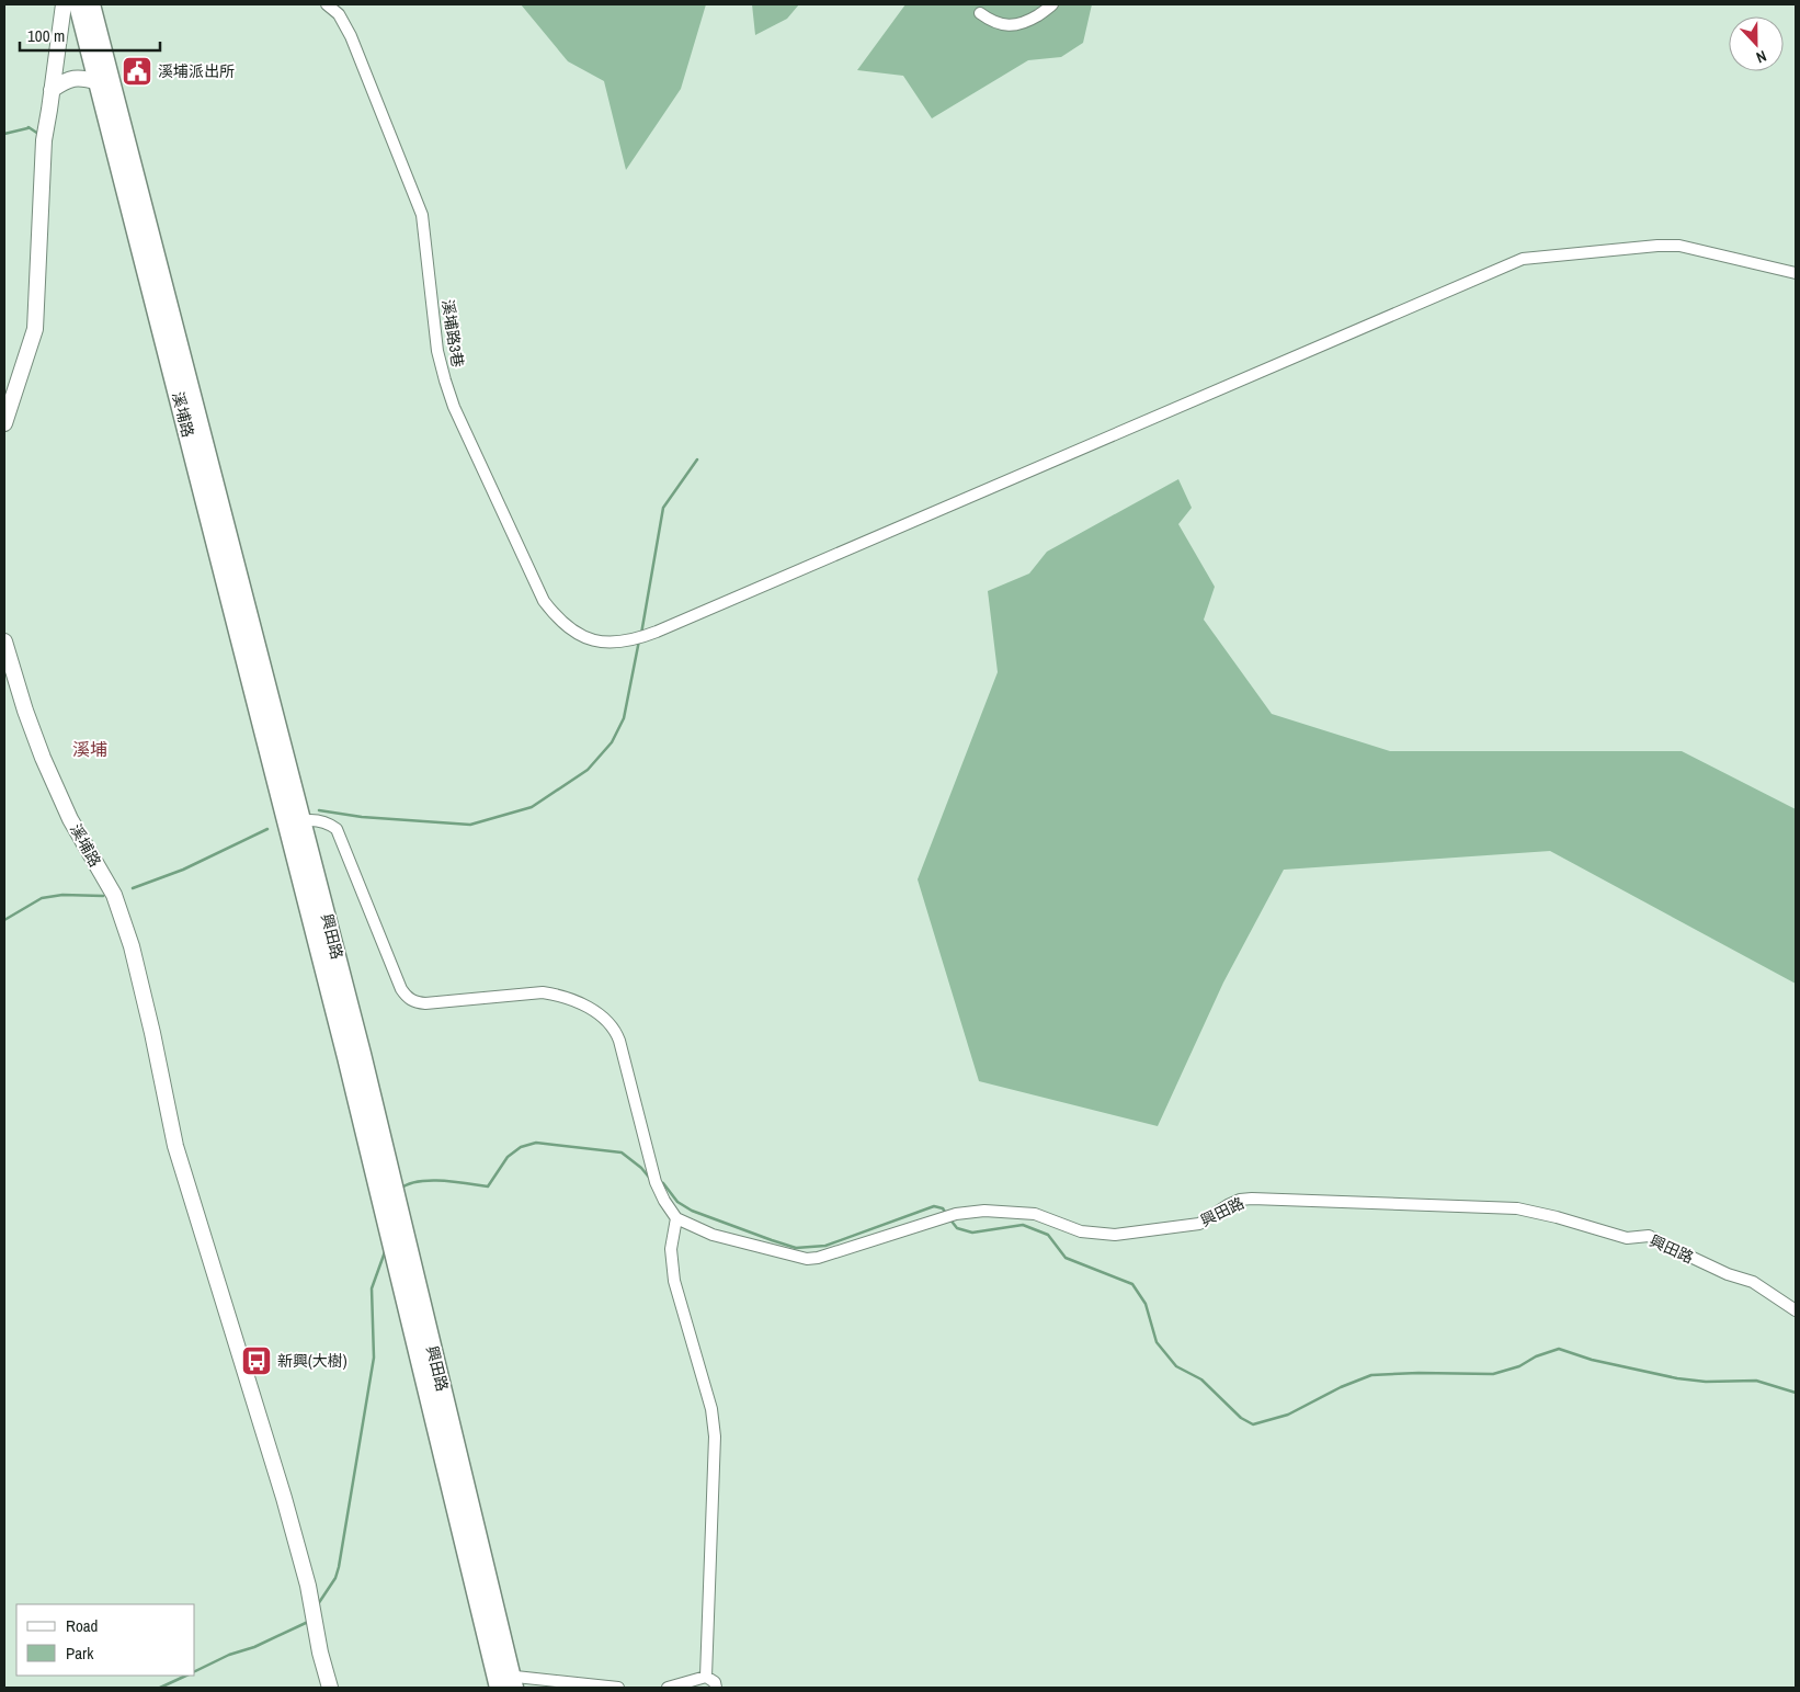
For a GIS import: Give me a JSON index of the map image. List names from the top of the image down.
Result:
{
  "streets": {
    "main road": ["溪埔路", "興田路"],
    "street": ["溪埔路3巷"]
  },
  "crossings": [
    ["溪埔路", "興田路"]
  ],
  "districts": ["溪埔"],
  "places": {
    "public building": ["溪埔派出所"],
    "bus stop": ["新興(大樹)"]
  },
  "legend": ["Road", "Park"],
  "scale_bar": "100 m",
  "north": "bottom"
}
